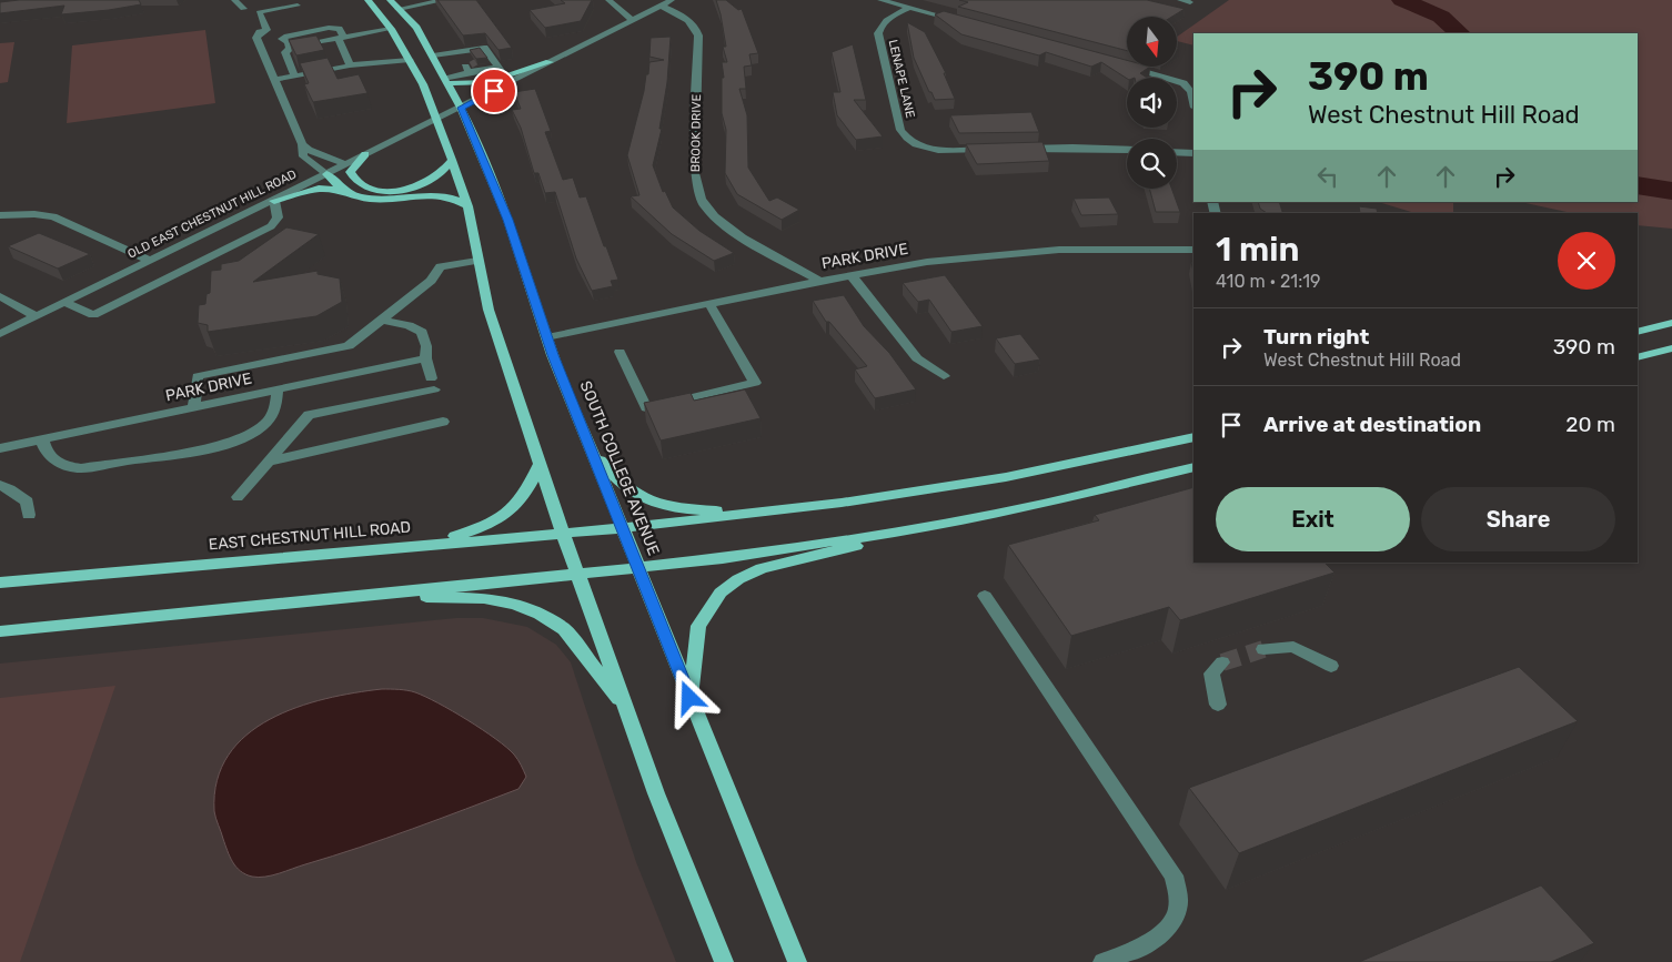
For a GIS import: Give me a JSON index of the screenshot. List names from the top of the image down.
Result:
{
  "streets": {
    "main road": ["SOUTH COLLEGE AVENUE", "EAST CHESTNUT HILL ROAD"],
    "street": [
      "LENAPE LANE",
      "BROOK DRIVE",
      "OLD EAST CHESTNUT HILL ROAD",
      "PARK DRIVE"
    ]
  },
  "crossings": [
    ["BROOK DRIVE", "OLD EAST CHESTNUT HILL ROAD"],
    ["BROOK DRIVE", "PARK DRIVE"],
    ["OLD EAST CHESTNUT HILL ROAD", "SOUTH COLLEGE AVENUE"],
    ["PARK DRIVE", "SOUTH COLLEGE AVENUE"],
    ["SOUTH COLLEGE AVENUE", "EAST CHESTNUT HILL ROAD"]
  ],
  "north": "bottom",
  "page": {
    "turn": ["390 m", "West Chestnut Hill Road"],
    "heading": ["1 min", "410 m · 21:19"],
    "list": [
      {
        "name": "Turn right",
        "note": "West Chestnut Hill Road",
        "value": "390 m"
      },
      {
        "name": "Arrive at destination",
        "value": "20 m"
      }
    ],
    "buttons": ["Exit", "Share"]
  }
}
